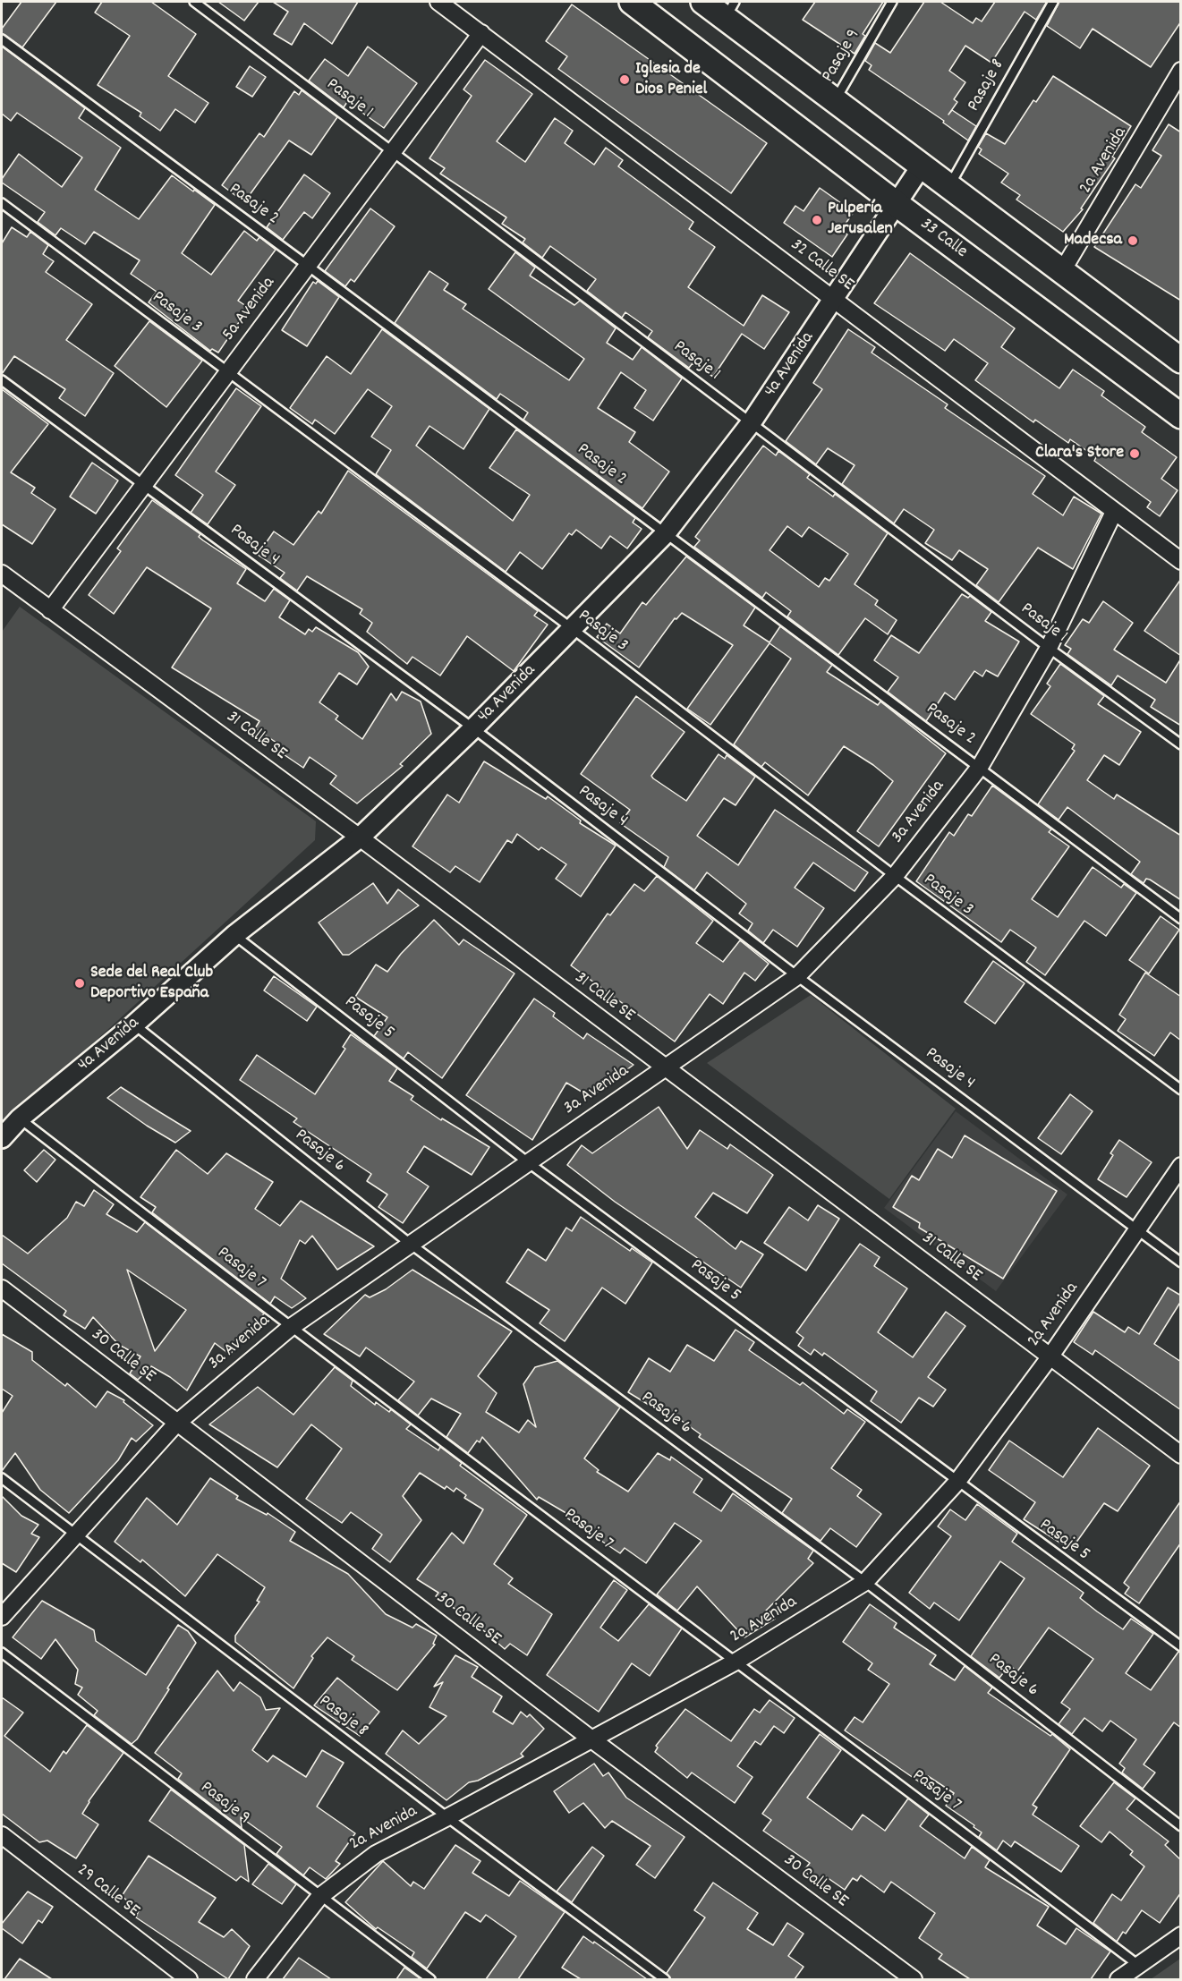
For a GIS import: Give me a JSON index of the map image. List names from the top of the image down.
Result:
{
  "streets": {
    "main road": ["33 Calle"],
    "street": [
      "2a Avenida",
      "32 Calle SE",
      "5a Avenida",
      "4a Avenida",
      "31 Calle SE",
      "3a Avenida",
      "30 Calle SE",
      "29 Calle SE"
    ],
    "lane": [
      "Pasaje 9",
      "Pasaje 8",
      "Pasaje 1",
      "Pasaje 2",
      "Pasaje 3",
      "Pasaje 4",
      "Pasaje 5",
      "Pasaje 6",
      "Pasaje 7"
    ]
  },
  "crossings": [
    ["Pasaje 9", "2a Avenida"],
    ["Pasaje 8", "2a Avenida"],
    ["Pasaje 8", "3a Avenida"],
    ["Pasaje 1", "5a Avenida"],
    ["Pasaje 1", "4a Avenida"],
    ["Pasaje 1", "3a Avenida"],
    ["2a Avenida", "Pasaje 4"],
    ["2a Avenida", "31 Calle SE"],
    ["2a Avenida", "Pasaje 5"],
    ["2a Avenida", "Pasaje 6"],
    ["2a Avenida", "Pasaje 7"],
    ["2a Avenida", "30 Calle SE"],
    ["Pasaje 2", "5a Avenida"],
    ["Pasaje 2", "4a Avenida"],
    ["Pasaje 2", "3a Avenida"],
    ["33 Calle", "4a Avenida"],
    ["32 Calle SE", "5a Avenida"],
    ["32 Calle SE", "4a Avenida"],
    ["32 Calle SE", "3a Avenida"],
    ["5a Avenida", "Pasaje 3"],
    ["5a Avenida", "Pasaje 4"],
    ["5a Avenida", "31 Calle SE"],
    ["Pasaje 3", "4a Avenida"],
    ["Pasaje 3", "3a Avenida"],
    ["4a Avenida", "Pasaje 4"],
    ["4a Avenida", "31 Calle SE"],
    ["4a Avenida", "Pasaje 5"],
    ["4a Avenida", "Pasaje 6"],
    ["4a Avenida", "Pasaje 7"],
    ["Pasaje 4", "3a Avenida"],
    ["31 Calle SE", "3a Avenida"],
    ["3a Avenida", "Pasaje 5"],
    ["3a Avenida", "Pasaje 6"],
    ["3a Avenida", "Pasaje 7"],
    ["3a Avenida", "30 Calle SE"]
  ],
  "places": [
    "Iglesia de Dios Peniel",
    "Pulpería Jerusalen",
    "Madecsa",
    "Clara's Store",
    "Sede del Real Club Deportivo España"
  ]
}
